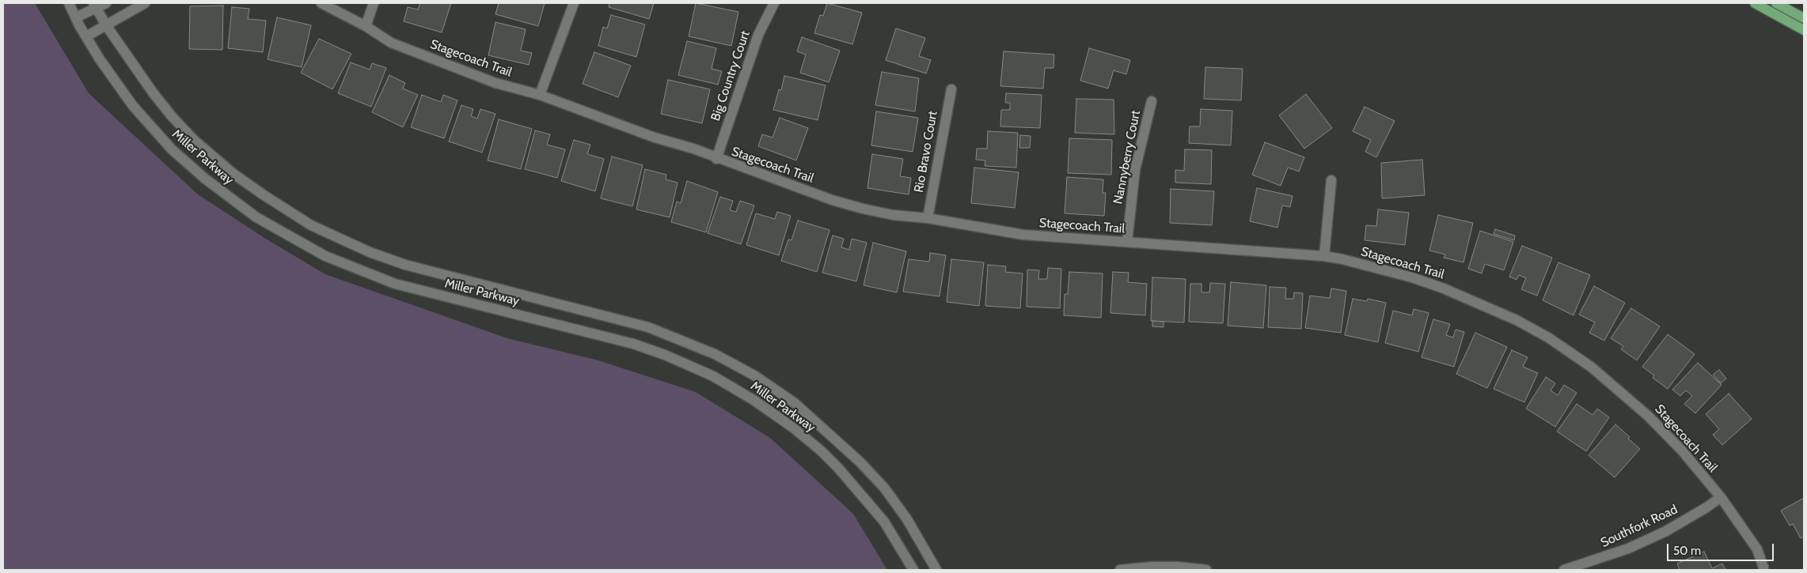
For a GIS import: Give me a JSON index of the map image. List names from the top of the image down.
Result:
{
  "streets": {
    "street": [
      "Stagecoach Trail",
      "Big Country Court",
      "Rio Bravo Court",
      "Miller Parkway",
      "Nannyberry Court",
      "Southfork Road"
    ]
  },
  "crossings": [
    ["Stagecoach Trail", "Big Country Court"],
    ["Stagecoach Trail", "Rio Bravo Court"],
    ["Stagecoach Trail", "Nannyberry Court"],
    ["Stagecoach Trail", "Southfork Road"]
  ],
  "scale_bar": "50 m"
}
